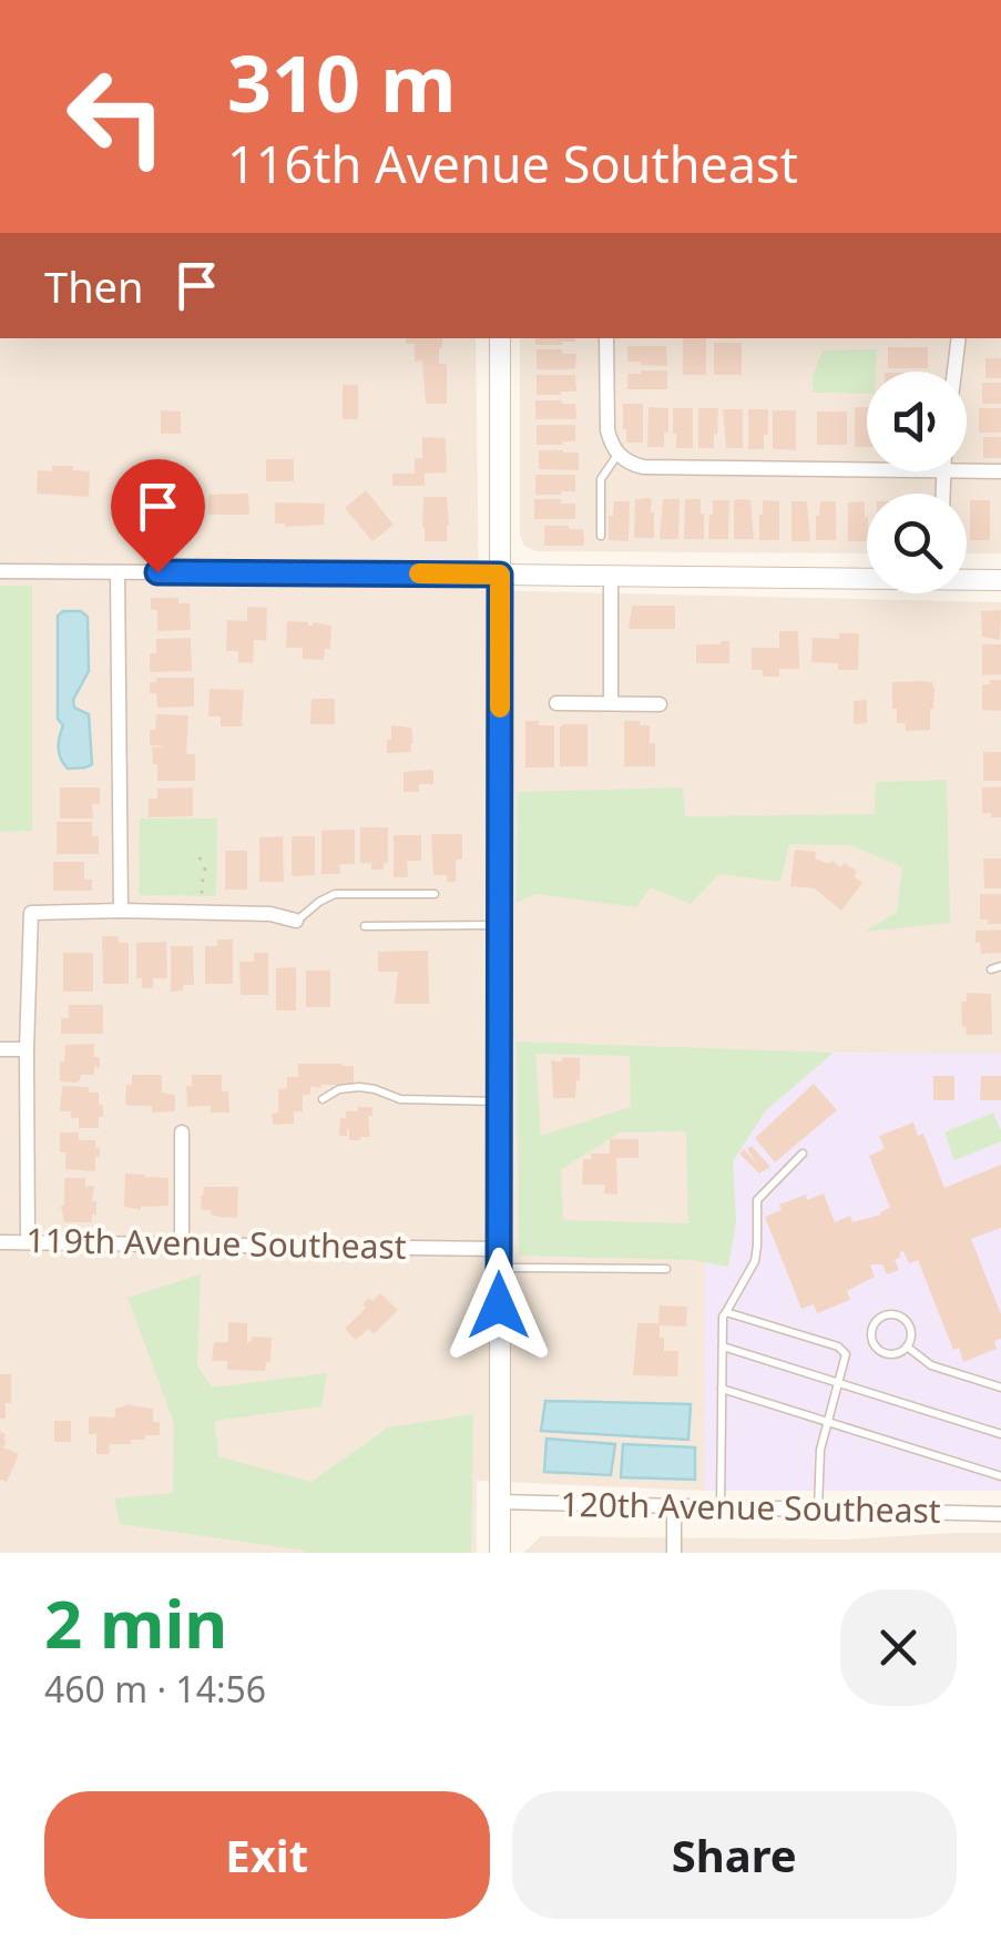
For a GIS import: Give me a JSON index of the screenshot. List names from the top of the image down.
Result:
{
  "streets": {
    "street": ["119th Avenue Southeast", "120th Avenue Southeast"]
  },
  "page": {
    "turn": ["310 m", "116th Avenue Southeast"],
    "then": "Then",
    "heading": ["2 min", "460 m · 14:56"],
    "buttons": ["Exit", "Share"]
  }
}
